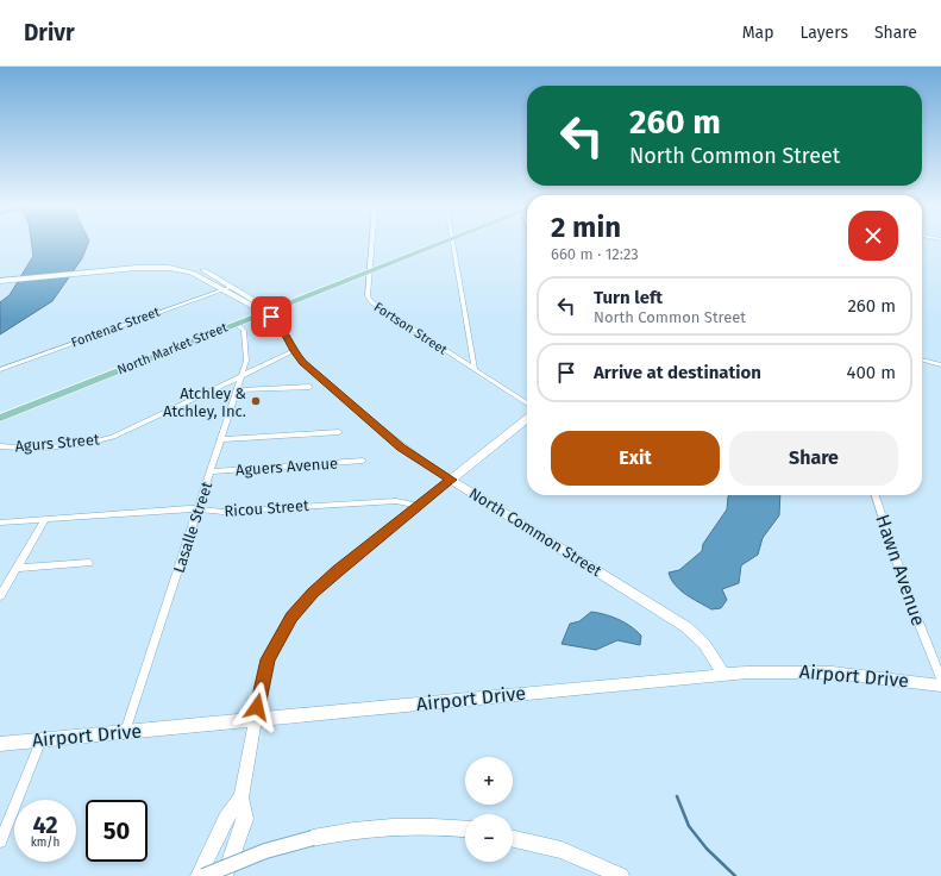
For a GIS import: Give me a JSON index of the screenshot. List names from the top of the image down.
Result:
{
  "streets": {
    "main road": ["North Market Street", "North Common Street", "Airport Drive"],
    "street": [
      "Fontenac Street",
      "Fortson Street",
      "Agurs Street",
      "Aguers Avenue",
      "Ricou Street",
      "Lasalle Street",
      "Hawn Avenue"
    ]
  },
  "crossings": [
    ["Fontenac Street", "North Common Street"],
    ["Fortson Street", "North Market Street"],
    ["North Market Street", "Lasalle Street"],
    ["North Market Street", "North Common Street"],
    ["Agurs Street", "Lasalle Street"],
    ["Agurs Street", "North Common Street"],
    ["Aguers Avenue", "Lasalle Street"],
    ["Ricou Street", "Lasalle Street"],
    ["Lasalle Street", "Airport Drive"],
    ["North Common Street", "Airport Drive"]
  ],
  "places": ["Atchley & Atchley, Inc."],
  "page": {
    "header": "Drivr",
    "nav": ["Map", "Layers", "Share"],
    "turn": ["260 m", "North Common Street"],
    "heading": ["2 min", "660 m · 12:23"],
    "list": [
      {
        "name": "Turn left",
        "note": "North Common Street",
        "value": "260 m"
      },
      {
        "name": "Arrive at destination",
        "value": "400 m"
      }
    ],
    "buttons": ["Exit", "Share"],
    "map_buttons": ["+", "−"],
    "speed": "42 km/h",
    "limit": "50"
  }
}
